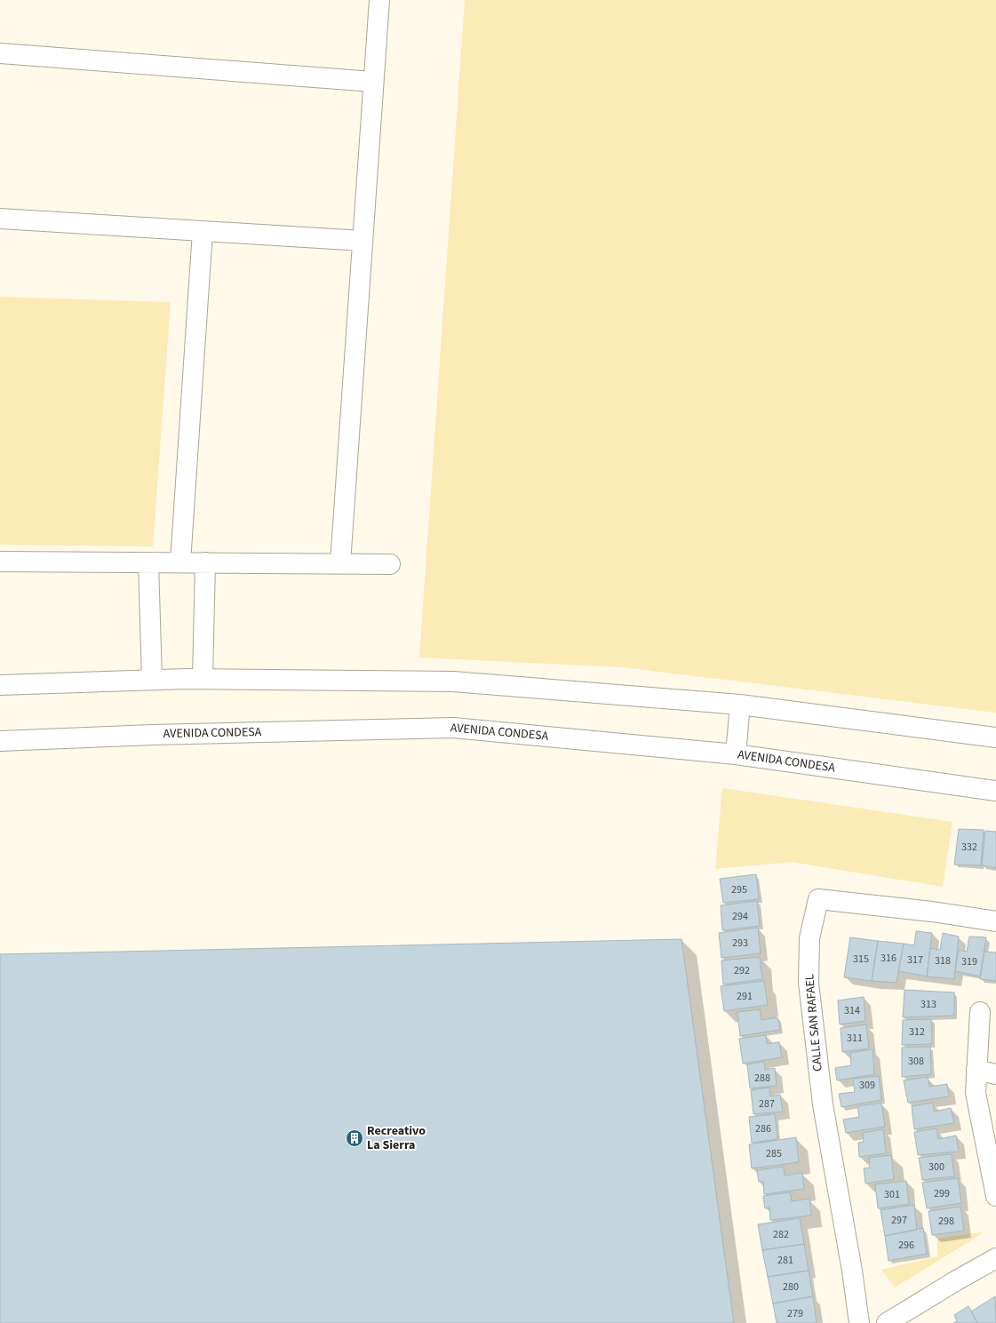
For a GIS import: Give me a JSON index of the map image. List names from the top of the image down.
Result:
{
  "streets": {
    "street": ["AVENIDA CONDESA", "CALLE SAN RAFAEL"]
  },
  "places": {
    "building": ["Recreativo La Sierra"]
  },
  "house_numbers": [
    "332",
    "295",
    "294",
    "293",
    "316",
    "315",
    "317",
    "318",
    "319",
    "292",
    "291",
    "313",
    "314",
    "312",
    "311",
    "308",
    "288",
    "309",
    "287",
    "286",
    "285",
    "300",
    "299",
    "301",
    "297",
    "298",
    "282",
    "296",
    "281",
    "280",
    "279"
  ]
}
